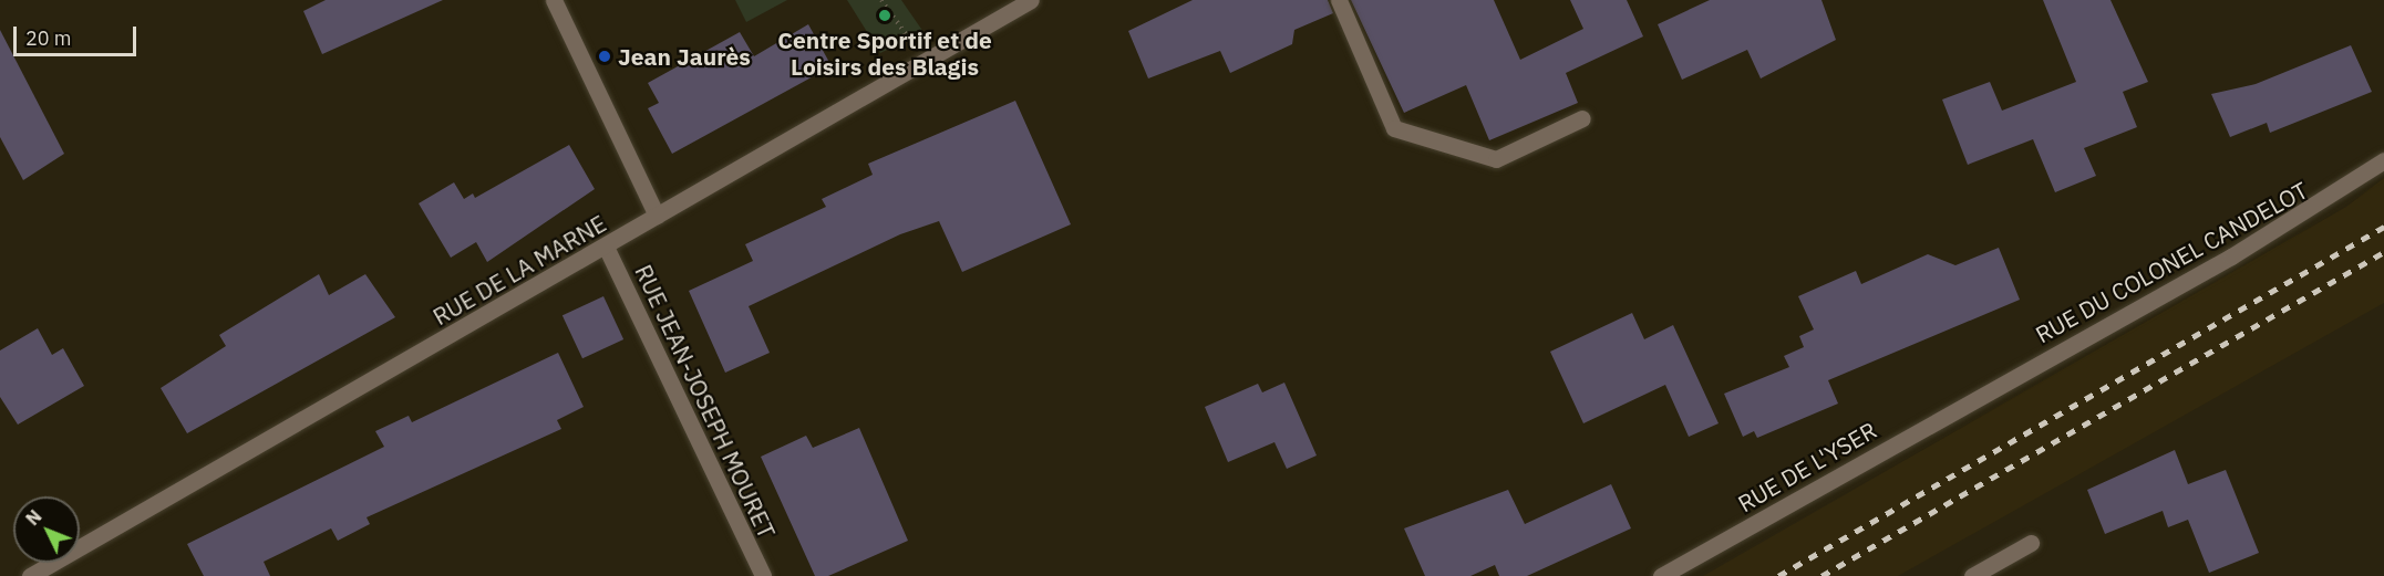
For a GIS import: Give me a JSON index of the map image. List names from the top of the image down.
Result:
{
  "streets": {
    "street": [
      "RUE DU COLONEL CANDELOT",
      "RUE DE LA MARNE",
      "RUE JEAN-JOSEPH MOURET",
      "RUE DE L'YSER"
    ]
  },
  "crossings": [
    ["RUE DU COLONEL CANDELOT", "RUE DE L'YSER"],
    ["RUE DE LA MARNE", "RUE JEAN-JOSEPH MOURET"]
  ],
  "places": ["Centre Sportif et de Loisirs des Blagis", "Jean Jaurès"],
  "scale_bar": "20 m",
  "north": "top left"
}
